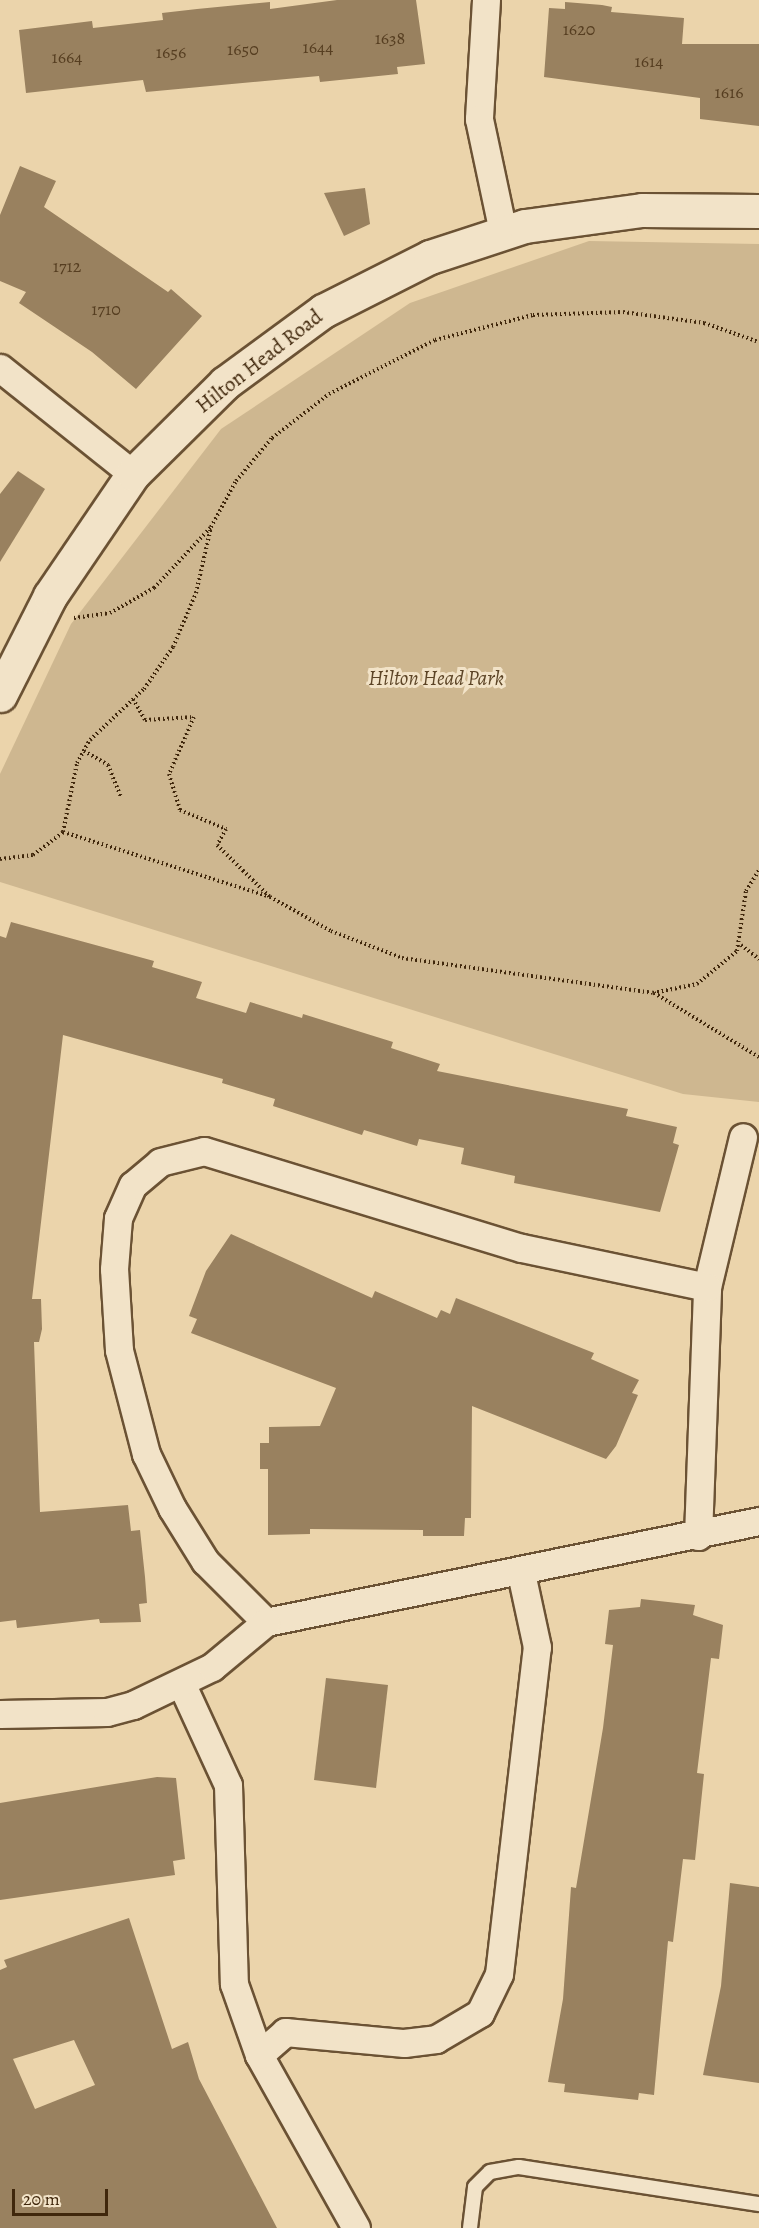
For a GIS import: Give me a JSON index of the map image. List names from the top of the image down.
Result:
{
  "streets": {
    "street": ["Hilton Head Road"]
  },
  "parks": ["Hilton Head Park"],
  "house_numbers": [
    "1620",
    "1638",
    "1644",
    "1650",
    "1656",
    "1664",
    "1614",
    "1616",
    "1712",
    "1710"
  ],
  "scale_bar": "20 m"
}
